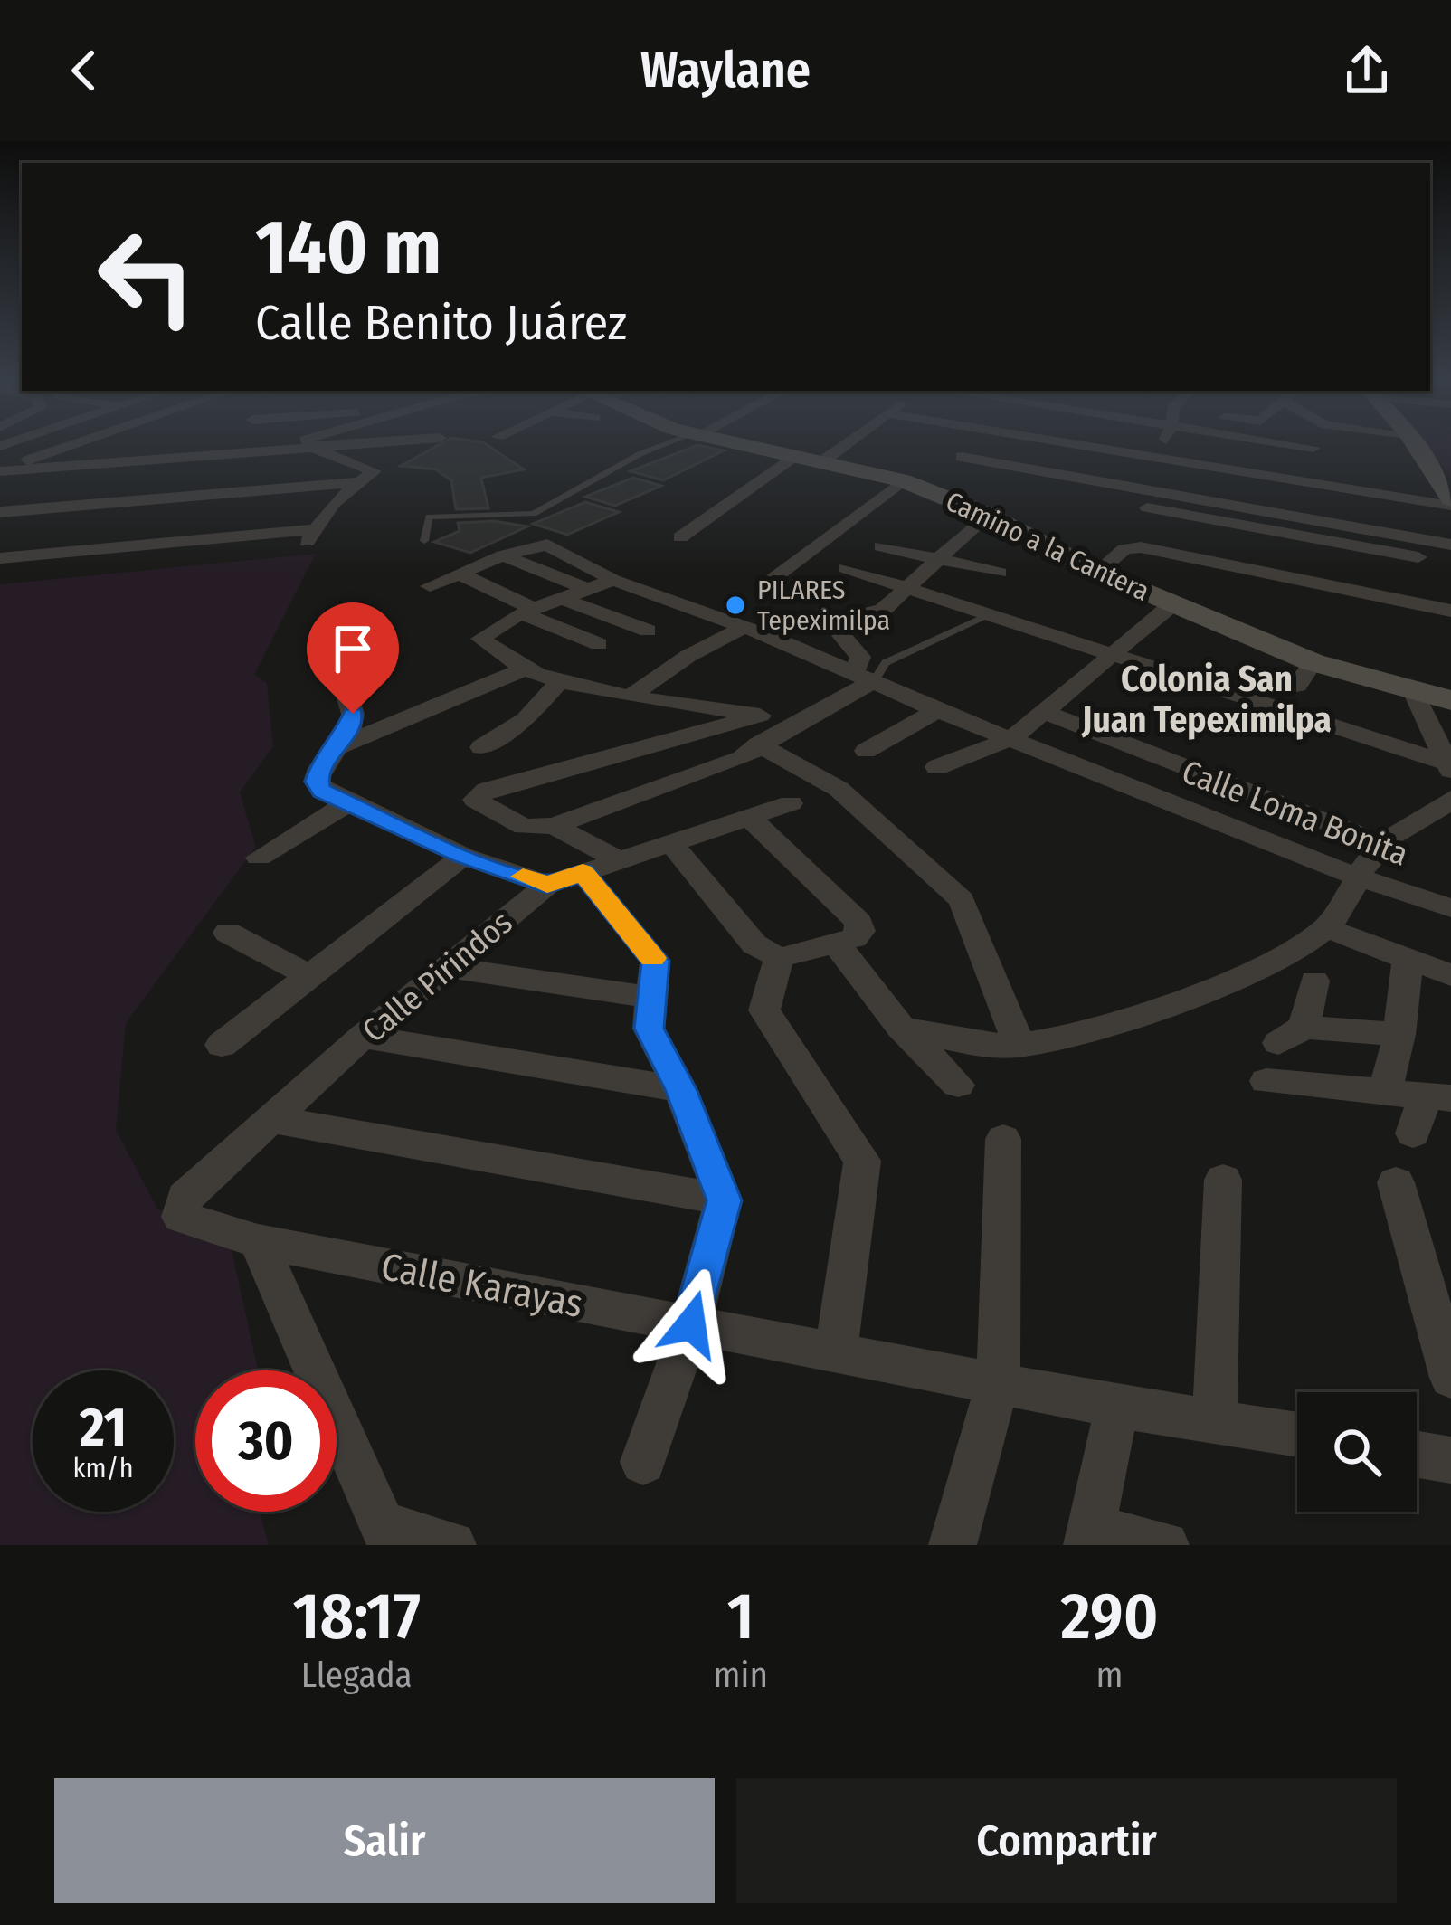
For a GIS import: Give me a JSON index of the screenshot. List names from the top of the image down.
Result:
{
  "streets": {
    "street": [
      "Camino a la Cantera",
      "Calle Loma Bonita",
      "Calle Pirindos",
      "Calle Karayas"
    ]
  },
  "crossings": [
    ["Calle Pirindos", "Calle Karayas"]
  ],
  "districts": ["Colonia San Juan Tepeximilpa"],
  "places": ["PILARES Tepeximilpa"],
  "page": {
    "header": "Waylane",
    "turn": ["140 m", "Calle Benito Juárez"],
    "speed": "21 km/h",
    "limit": "30",
    "eta": [
      "18:17",
      "Llegada",
      "1",
      "min",
      "290",
      "m"
    ],
    "buttons": ["Salir", "Compartir"]
  }
}
